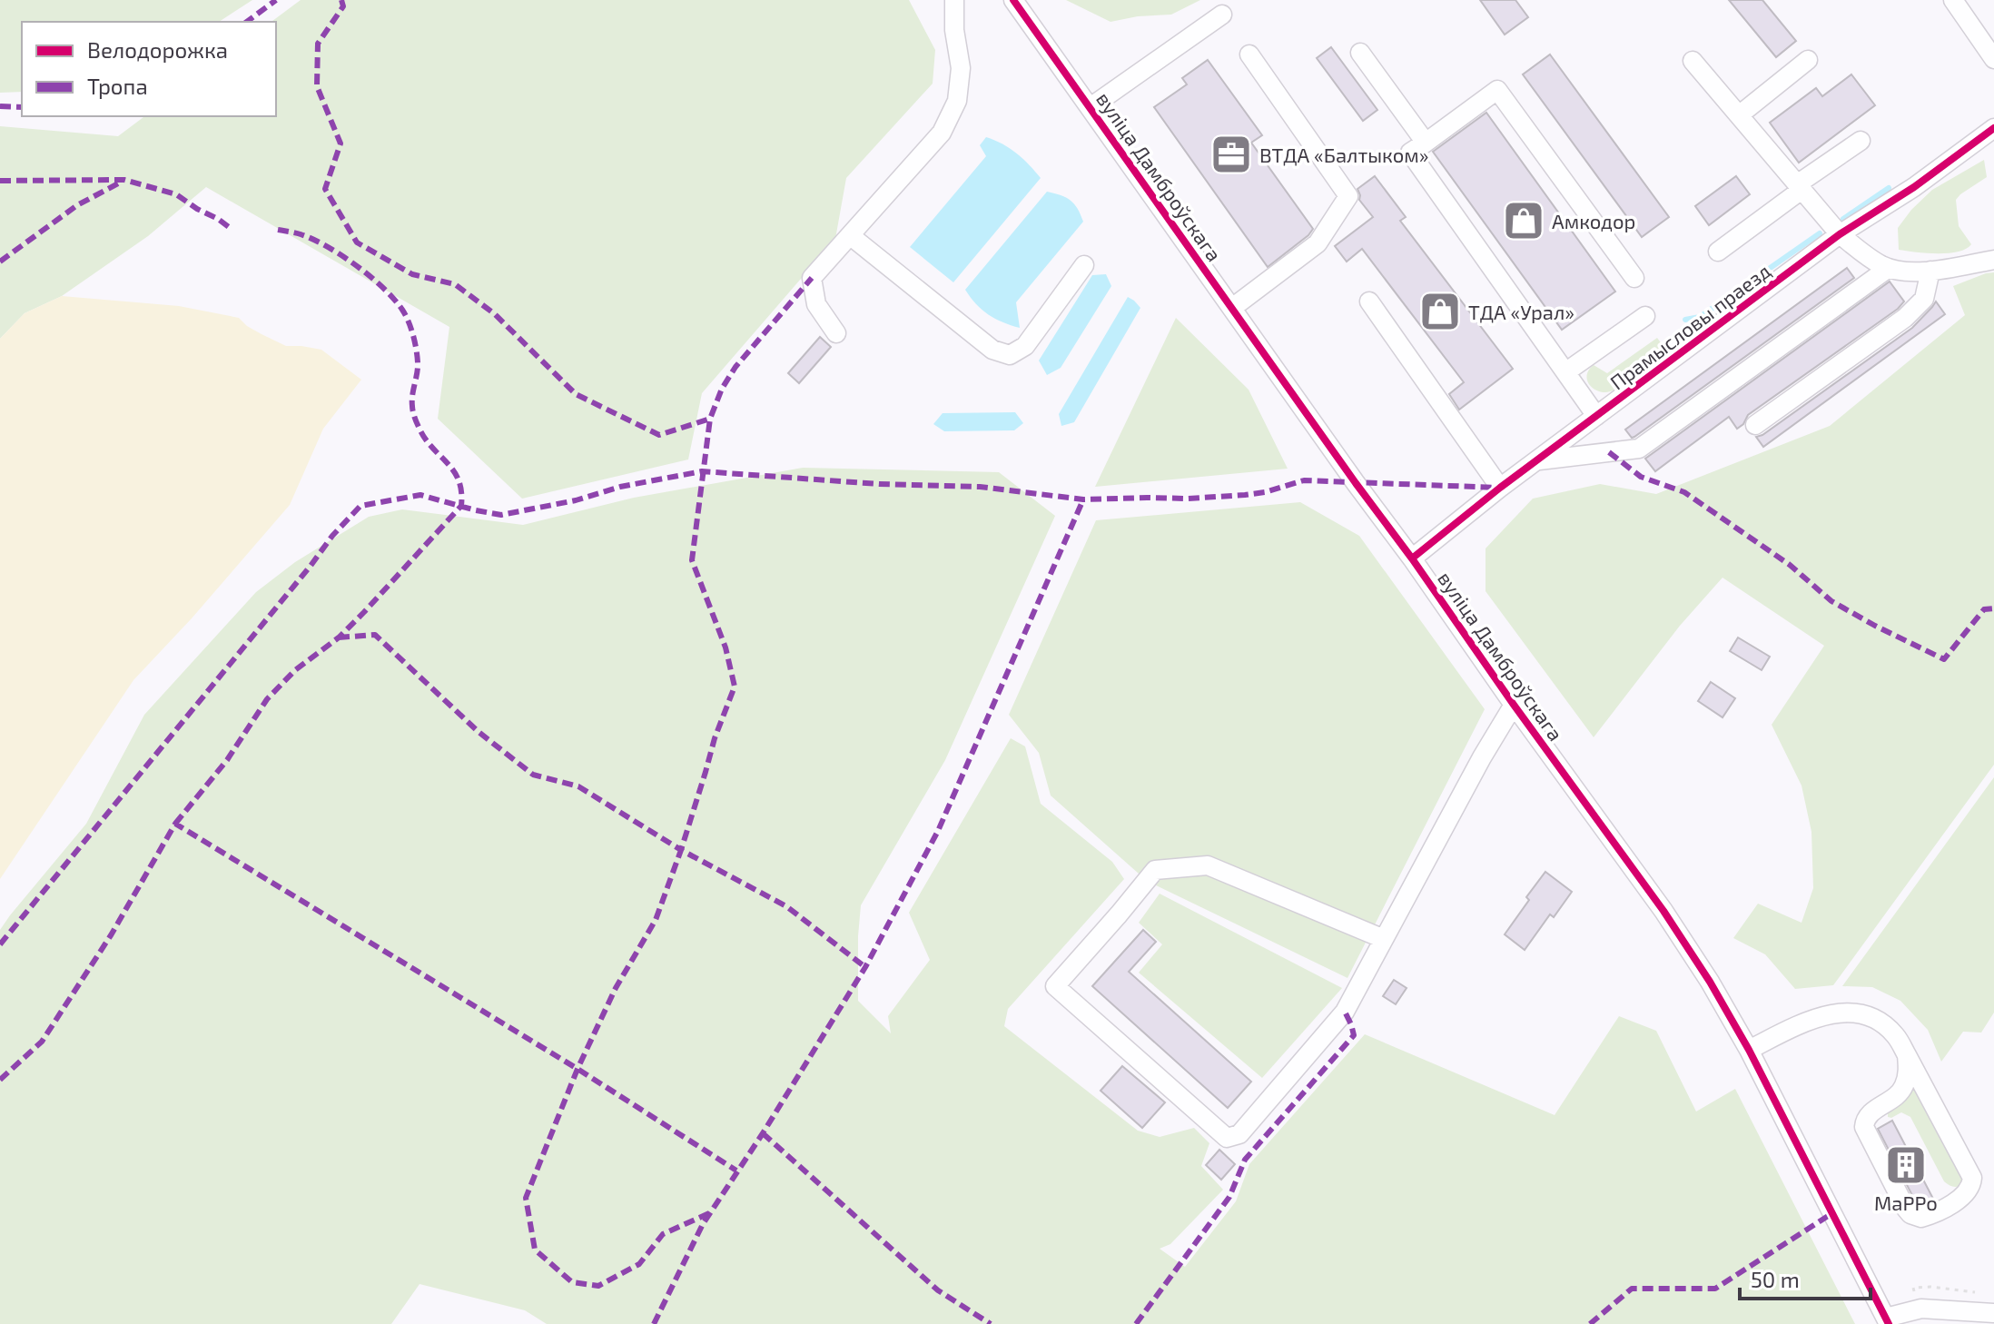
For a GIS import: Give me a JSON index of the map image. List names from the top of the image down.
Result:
{
  "streets": {
    "street": ["вуліца Дамброўскага", "Прамысловы праезд"]
  },
  "crossings": [
    ["вуліца Дамброўскага", "Прамысловы праезд"]
  ],
  "places": {
    "office": ["ВТДА «Балтыком»"],
    "shop": ["Амкодор", "ТДА «Урал»"],
    "building": ["МаРРо"]
  },
  "legend": ["Велодорожка", "Тропа"],
  "scale_bar": "50 m"
}
